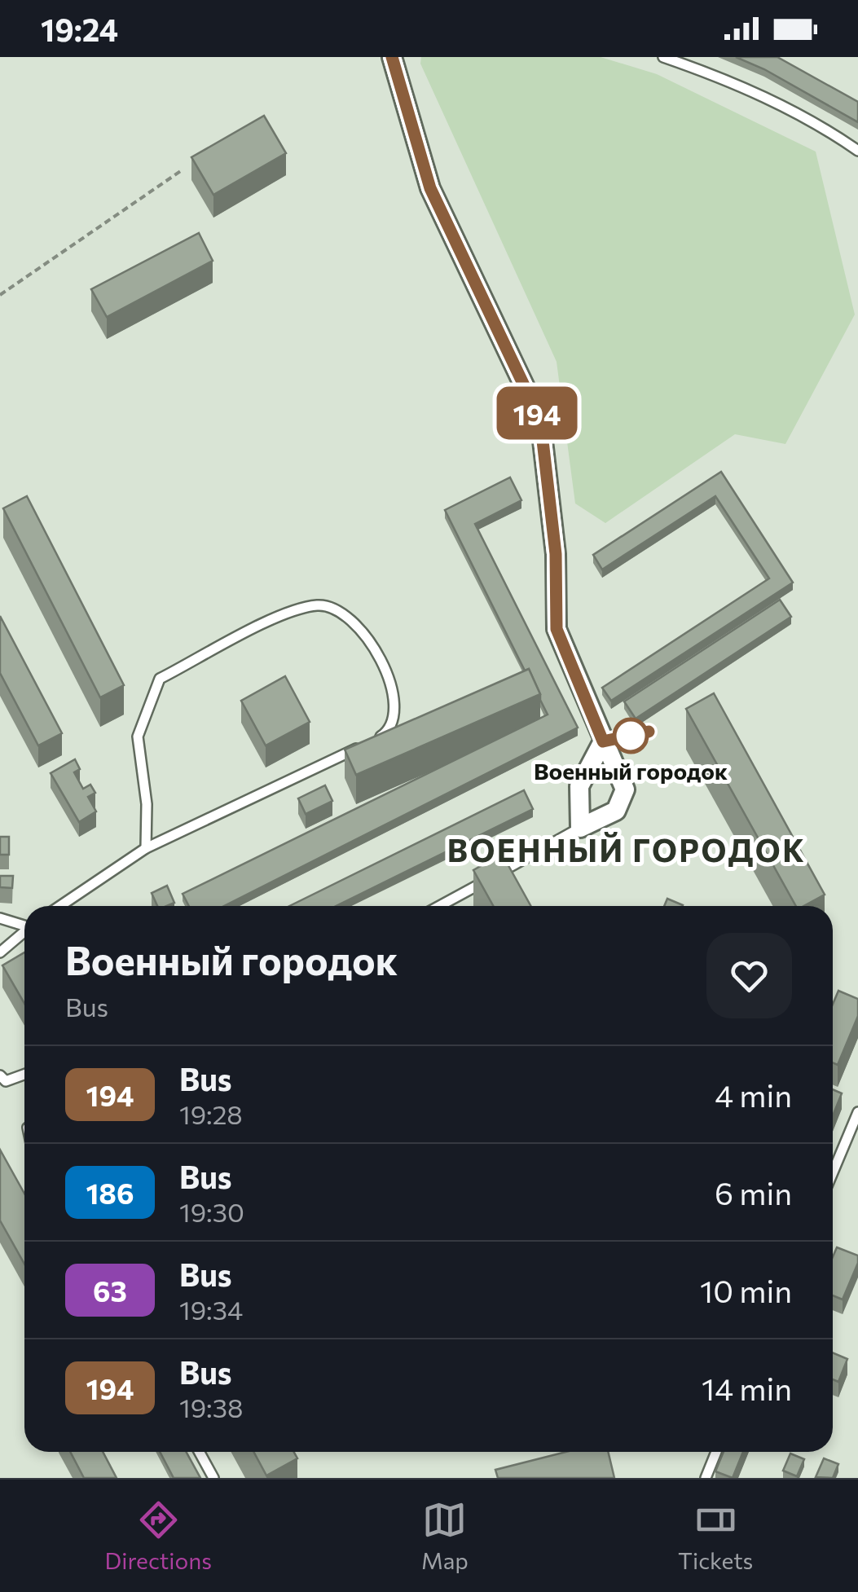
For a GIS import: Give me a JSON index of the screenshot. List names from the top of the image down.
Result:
{
  "districts": ["ВОЕННЫЙ ГОРОДОК"],
  "places": ["Военный городок"],
  "lines": ["bus line 194"],
  "page": {
    "status": "19:24",
    "on_map": "194",
    "heading": ["Военный городок", "Bus"],
    "list": [
      {
        "mark": "194",
        "name": "Bus",
        "note": "19:28",
        "value": "4 min"
      },
      {
        "mark": "186",
        "name": "Bus",
        "note": "19:30",
        "value": "6 min"
      },
      {
        "mark": "63",
        "name": "Bus",
        "note": "19:34",
        "value": "10 min"
      },
      {
        "mark": "194",
        "name": "Bus",
        "note": "19:38",
        "value": "14 min"
      }
    ],
    "tabs": ["Directions", "Map", "Tickets"]
  }
}
